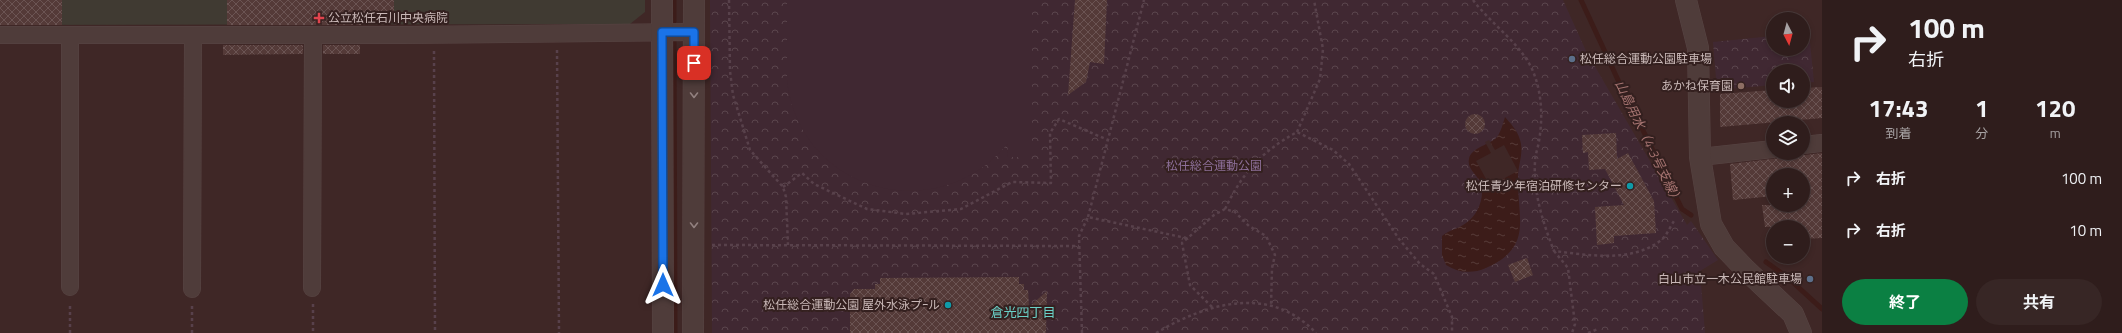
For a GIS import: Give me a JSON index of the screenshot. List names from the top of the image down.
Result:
{
  "districts": ["倉光四丁目"],
  "water": ["山島用水（4-3号支線）"],
  "parks": ["松任総合運動公園"],
  "places": {
    "health": ["公立松任石川中央病院"],
    "other": [
      "松任総合運動公園駐車場",
      "あかね保育園",
      "松任青少年宿泊研修センター",
      "白山市立一木公民館駐車場",
      "松任総合運動公園 屋外水泳プｰル"
    ]
  },
  "north": "bottom",
  "page": {
    "turn": ["100 m", "右折"],
    "map_buttons": ["+", "−"],
    "eta": [
      "17:43",
      "到着",
      "1",
      "分",
      "120",
      "m"
    ],
    "list": [
      {
        "name": "右折",
        "value": "100 m"
      },
      {
        "name": "右折",
        "value": "10 m"
      }
    ],
    "buttons": ["終了", "共有"]
  }
}
